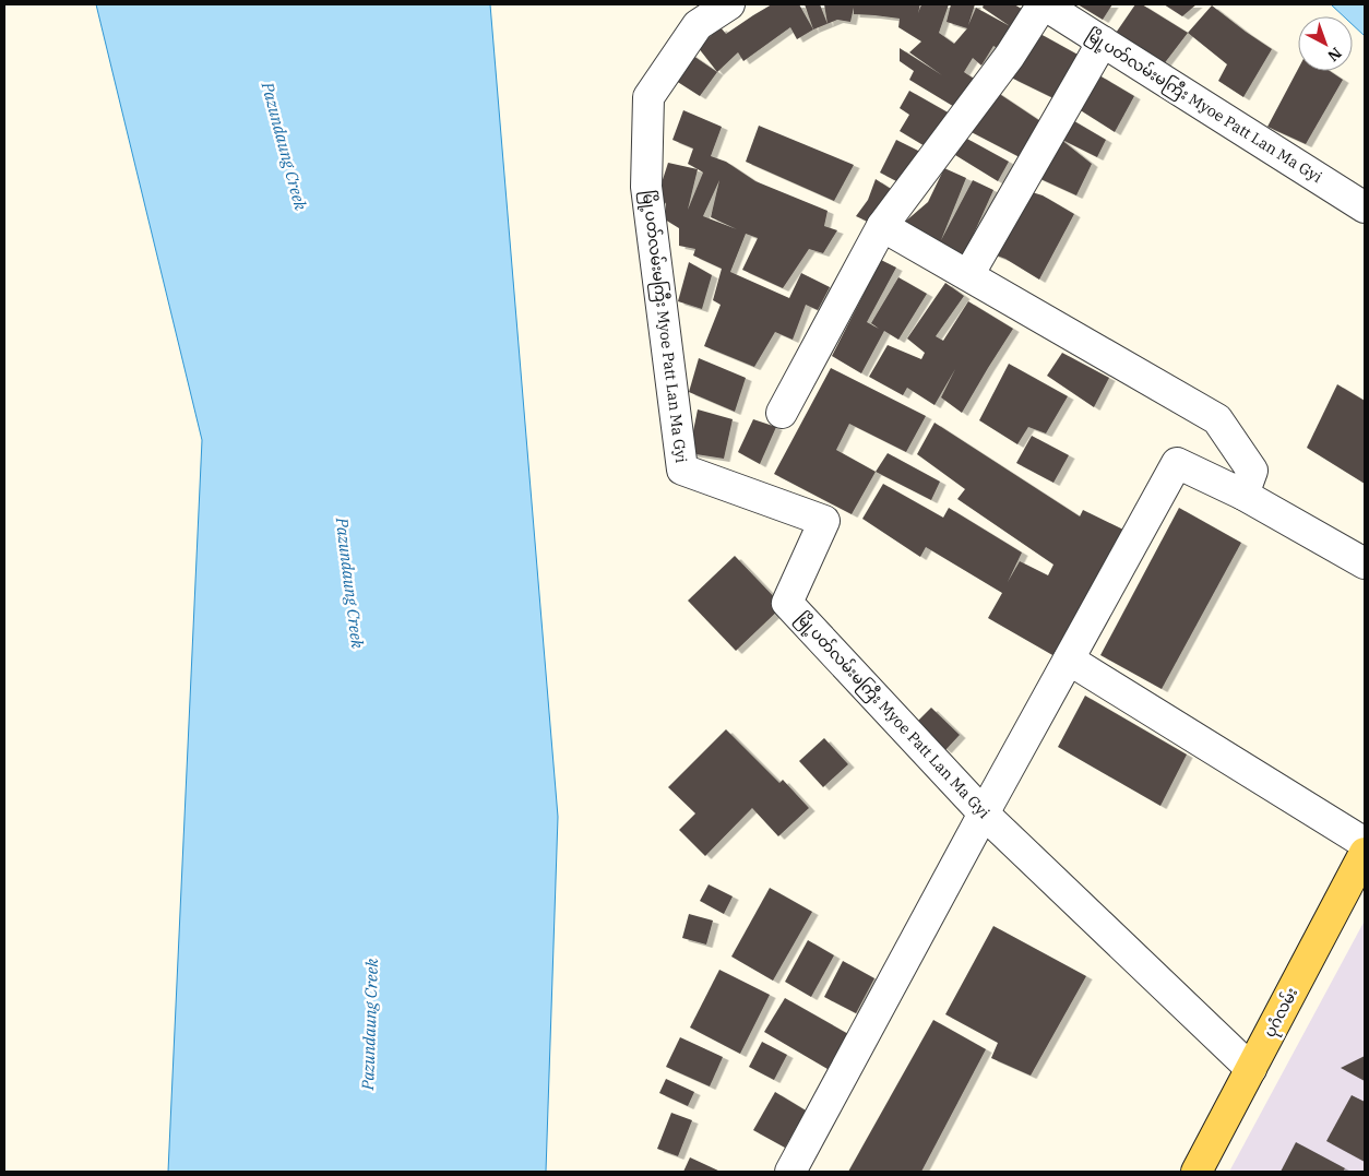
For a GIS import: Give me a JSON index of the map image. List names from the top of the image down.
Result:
{
  "streets": {
    "main road": ["ပုဂံလမ်း"],
    "street": ["မြို့ပတ်လမ်းမကြီး Myoe Patt Lan Ma Gyi"]
  },
  "crossings": [
    ["မြို့ပတ်လမ်းမကြီး Myoe Patt Lan Ma Gyi", "ပုဂံလမ်း"]
  ],
  "water": ["Pazundaung Creek"],
  "north": "bottom right"
}
